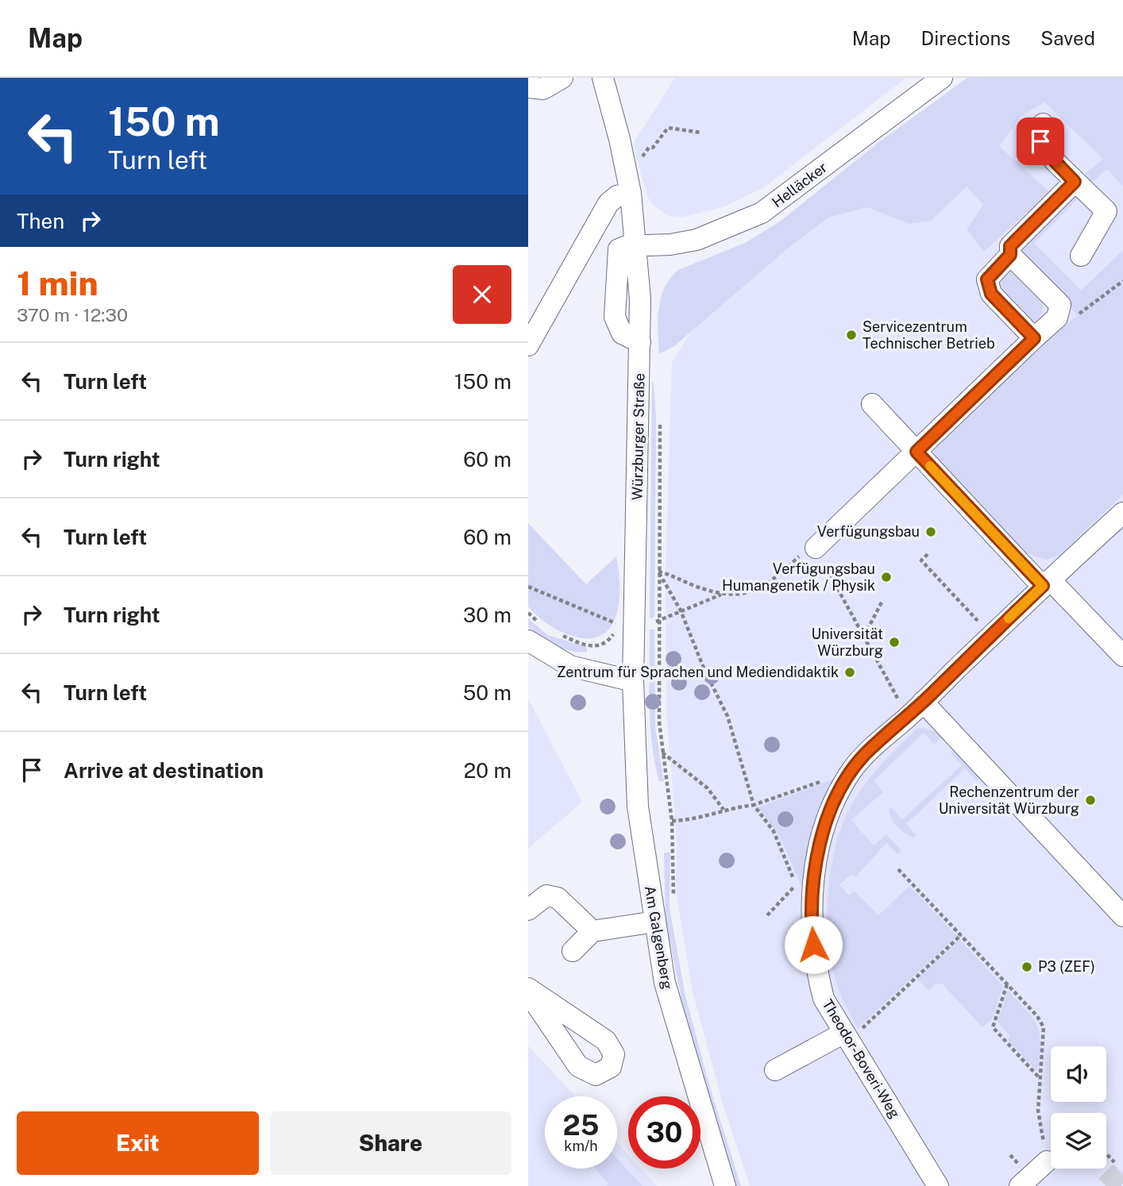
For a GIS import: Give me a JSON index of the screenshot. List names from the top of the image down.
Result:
{
  "streets": {
    "street": [
      "Helläcker",
      "Würzburger Straße",
      "Am Galgenberg",
      "Theodor-Boveri-Weg"
    ]
  },
  "crossings": [
    ["Helläcker", "Würzburger Straße"],
    ["Würzburger Straße", "Am Galgenberg"]
  ],
  "places": [
    "Servicezentrum Technischer Betrieb",
    "Verfügungsbau",
    "Verfügungsbau Humangenetik / Physik",
    "Universität Würzburg",
    "Zentrum für Sprachen und Mediendidaktik",
    "Rechenzentrum der Universität Würzburg",
    "P3 (ZEF)"
  ],
  "page": {
    "header": "Map",
    "nav": ["Map", "Directions", "Saved"],
    "turn": ["150 m", "Turn left"],
    "then": "Then",
    "heading": ["1 min", "370 m · 12:30"],
    "list": [
      {
        "name": "Turn left",
        "value": "150 m"
      },
      {
        "name": "Turn right",
        "value": "60 m"
      },
      {
        "name": "Turn left",
        "value": "60 m"
      },
      {
        "name": "Turn right",
        "value": "30 m"
      },
      {
        "name": "Turn left",
        "value": "50 m"
      },
      {
        "name": "Arrive at destination",
        "value": "20 m"
      }
    ],
    "speed": "25 km/h",
    "limit": "30",
    "buttons": ["Exit", "Share"]
  }
}
